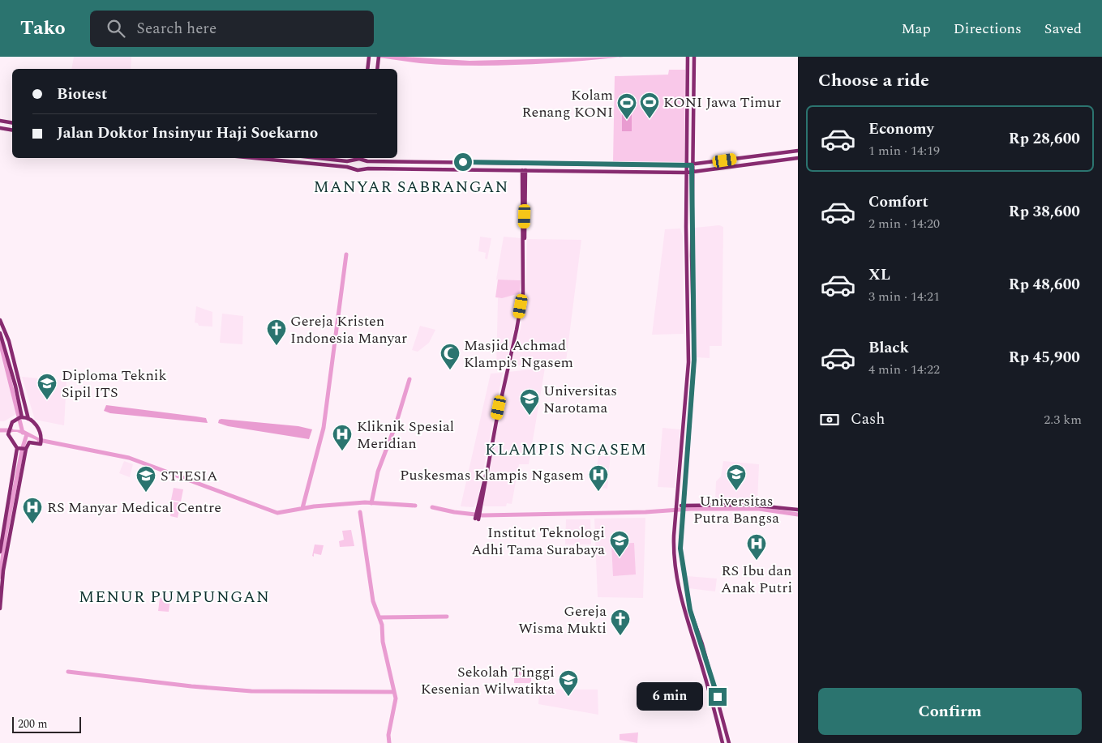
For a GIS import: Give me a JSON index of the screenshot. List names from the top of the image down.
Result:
{
  "districts": ["MANYAR SABRANGAN", "KLAMPIS NGASEM", "MENUR PUMPUNGAN"],
  "places": {
    "sports": ["KONI Jawa Timur", "Kolam Renang KONI"],
    "church": ["Gereja Kristen Indonesia Manyar", "Gereja Wisma Mukti"],
    "mosque": ["Masjid Achmad Klampis Ngasem"],
    "school or university": [
      "Diploma Teknik Sipil ITS",
      "Universitas Narotama",
      "Universitas Putra Bangsa",
      "STIESIA",
      "Institut Teknologi Adhi Tama Surabaya",
      "Sekolah Tinggi Kesenian Wilwatikta"
    ],
    "hospital": [
      "Kliknik Spesial Meridian",
      "Puskesmas Klampis Ngasem",
      "RS Manyar Medical Centre",
      "RS Ibu dan Anak Putri"
    ]
  },
  "scale_bar": "200 m",
  "page": {
    "header": "Tako",
    "search": "Search here",
    "nav": ["Map", "Directions", "Saved"],
    "heading": "Choose a ride",
    "banner": ["Biotest", "Jalan Doktor Insinyur Haji Soekarno"],
    "list": [
      {
        "name": "Economy",
        "note": "1 min · 14:19",
        "value": "Rp 28,600"
      },
      {
        "name": "Comfort",
        "note": "2 min · 14:20",
        "value": "Rp 38,600"
      },
      {
        "name": "XL",
        "note": "3 min · 14:21",
        "value": "Rp 48,600"
      },
      {
        "name": "Black",
        "note": "4 min · 14:22",
        "value": "Rp 45,900"
      }
    ],
    "pay": ["Cash", "2.3 km"],
    "buttons": "Confirm",
    "bubble": "6 min",
    "scale": "200 m"
  }
}
